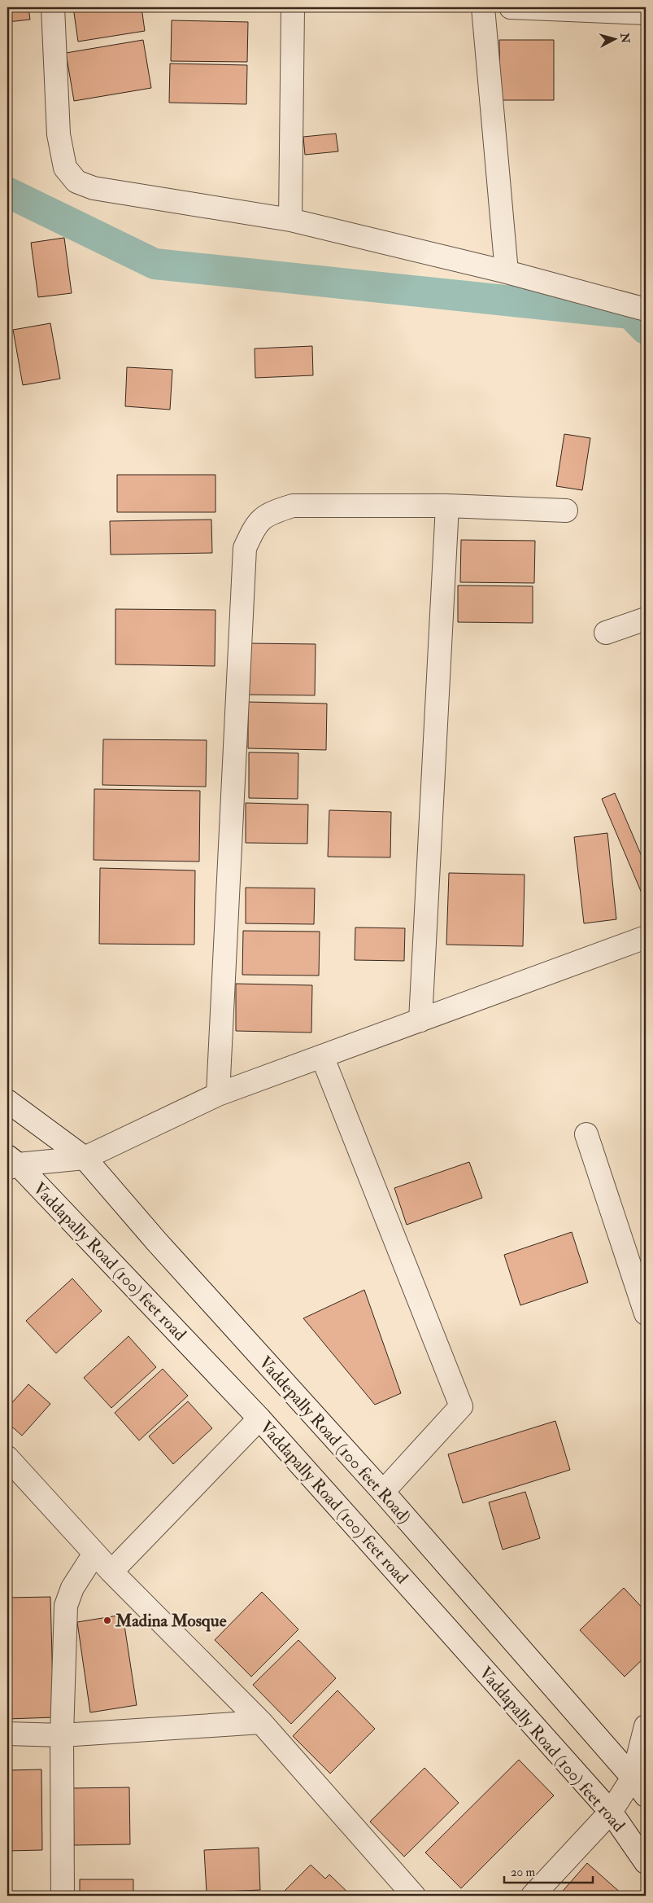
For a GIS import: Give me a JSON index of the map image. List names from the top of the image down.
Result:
{
  "streets": {
    "street": ["Vaddapally Road (100) feet road", "Vaddepally Road (100 feet Road)"]
  },
  "places": ["Madina Mosque"],
  "scale_bar": "20 m",
  "north": "right"
}
